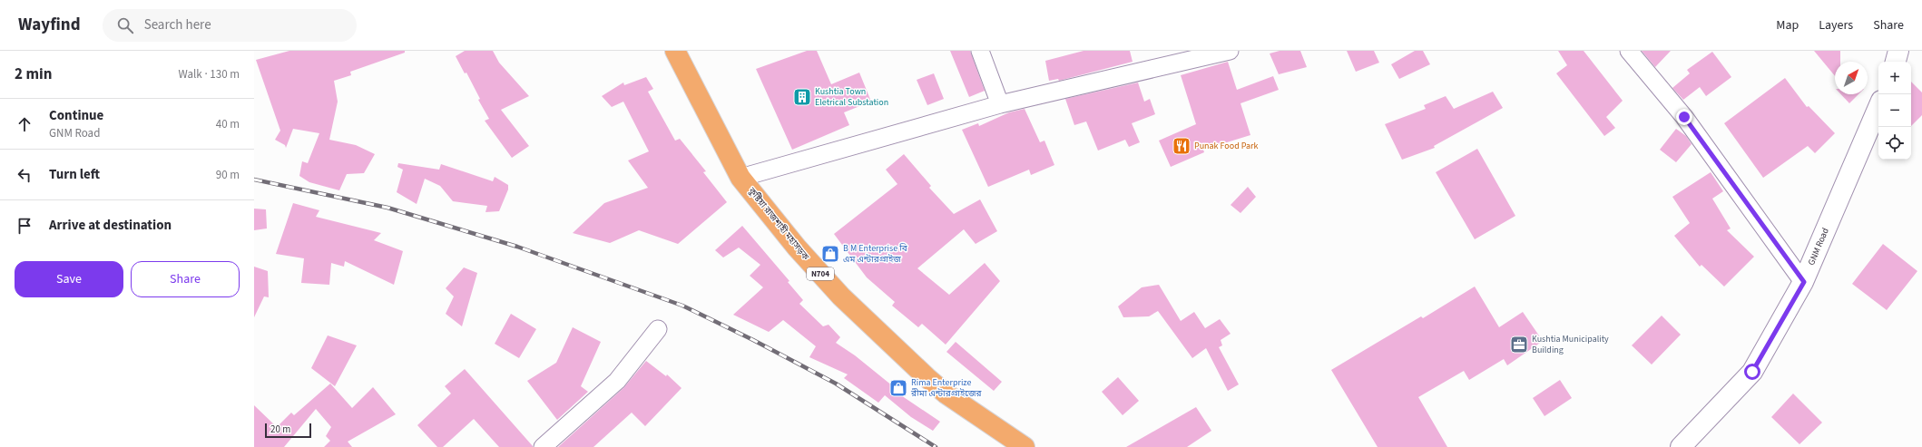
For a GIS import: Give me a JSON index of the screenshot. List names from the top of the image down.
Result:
{
  "streets": {
    "highway": ["কুষ্টিয়া রাজশাহী মহাসড়ক", "N704"],
    "street": ["GNM Road"]
  },
  "places": {
    "building": ["Kushtia Town Eletrical Substation"],
    "restaurant": ["Punak Food Park"],
    "shop": ["B M Enterprise বি এম এন্টারপ্রাইজ", "Rima Enterprize রীমা এন্টারপ্রাইজের"],
    "office": ["Kushtia Municipality Building"]
  },
  "scale_bar": "20 m",
  "north": "top right",
  "page": {
    "header": "Wayfind",
    "search": "Search here",
    "nav": ["Map", "Layers", "Share"],
    "heading": ["2 min", "Walk · 130 m"],
    "map_buttons": ["+", "−"],
    "list": [
      ["Continue", "GNM Road", "40 m"],
      ["Turn left", "90 m"],
      "Arrive at destination"
    ],
    "buttons": ["Save", "Share"],
    "scale": "20 m"
  }
}
